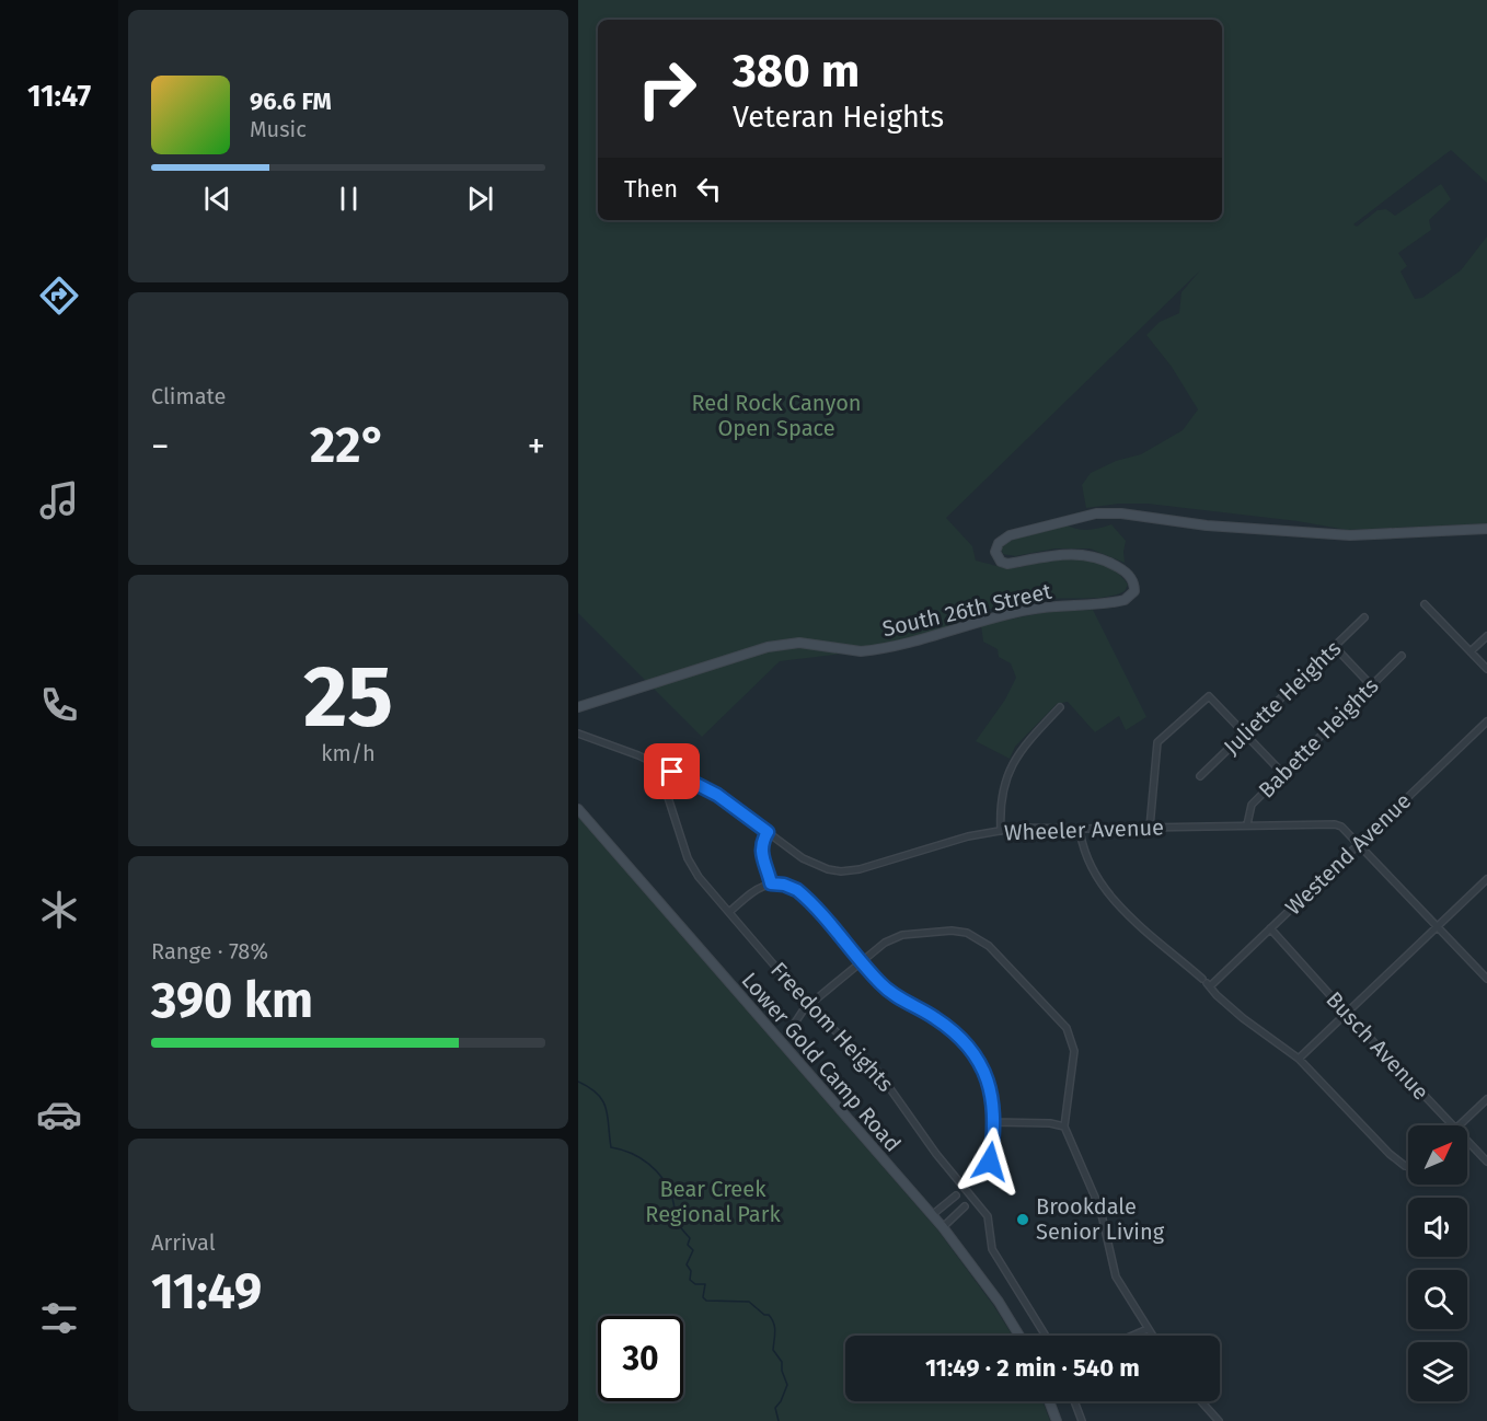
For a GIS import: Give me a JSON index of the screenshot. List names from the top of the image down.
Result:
{
  "streets": {
    "street": [
      "South 26th Street",
      "Juliette Heights",
      "Babette Heights",
      "Wheeler Avenue",
      "Westend Avenue",
      "Freedom Heights",
      "Busch Avenue",
      "Lower Gold Camp Road"
    ]
  },
  "crossings": [
    ["Babette Heights", "Wheeler Avenue"],
    ["Wheeler Avenue", "Westend Avenue"],
    ["Wheeler Avenue", "Freedom Heights"],
    ["Westend Avenue", "Busch Avenue"]
  ],
  "parks": ["Red Rock Canyon Open Space", "Bear Creek Regional Park"],
  "places": ["Brookdale Senior Living"],
  "north": "top right",
  "page": {
    "tabs": "11:47",
    "turn": ["380 m", "Veteran Heights"],
    "song": ["96.6 FM", "Music"],
    "then": "Then",
    "tile": [
      "Climate",
      ["25", "km/h"],
      ["Range · 78%", "390 km"],
      ["Arrival", "11:49"]
    ],
    "heat": ["−", "22°", "+"],
    "limit": "30",
    "trip": "11:49 · 2 min · 540 m"
  }
}
